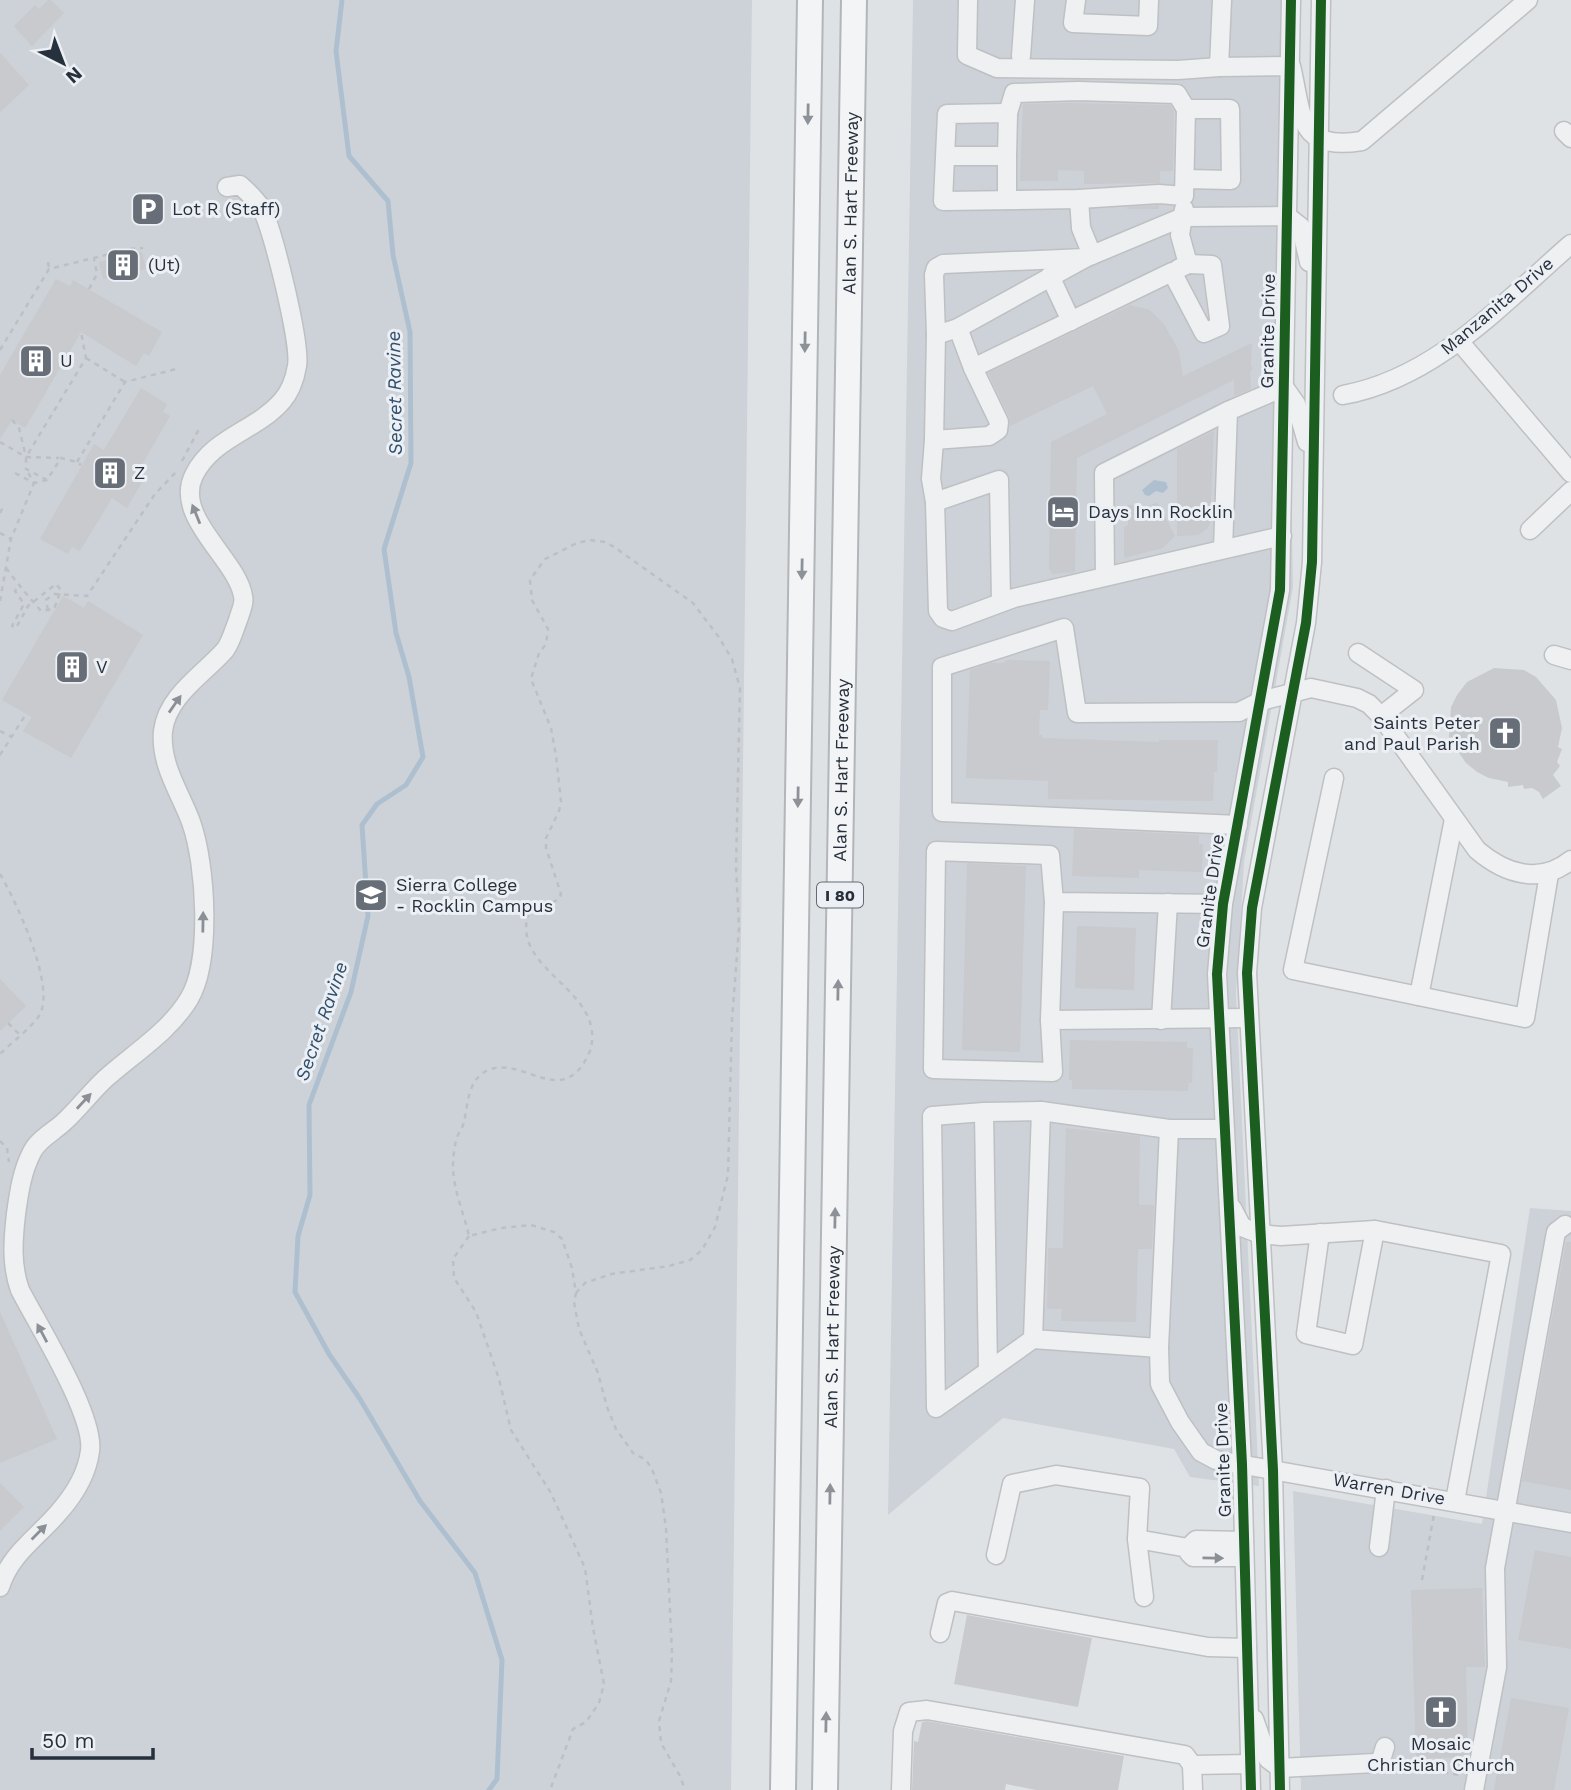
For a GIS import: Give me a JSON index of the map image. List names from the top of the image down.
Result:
{
  "streets": {
    "highway": ["Alan S. Hart Freeway", "I 80"],
    "street": ["Manzanita Drive", "Granite Drive", "Warren Drive"]
  },
  "crossings": [
    ["Granite Drive", "Warren Drive"]
  ],
  "water": ["Secret Ravine"],
  "places": {
    "parking": ["Lot R (Staff)"],
    "building": [
      "(Ut)",
      "U",
      "Z",
      "V"
    ],
    "hotel": ["Days Inn Rocklin"],
    "church": ["Saints Peter and Paul Parish", "Mosaic Christian Church"],
    "school or university": ["Sierra College - Rocklin Campus"]
  },
  "scale_bar": "50 m",
  "north": "bottom right"
}
